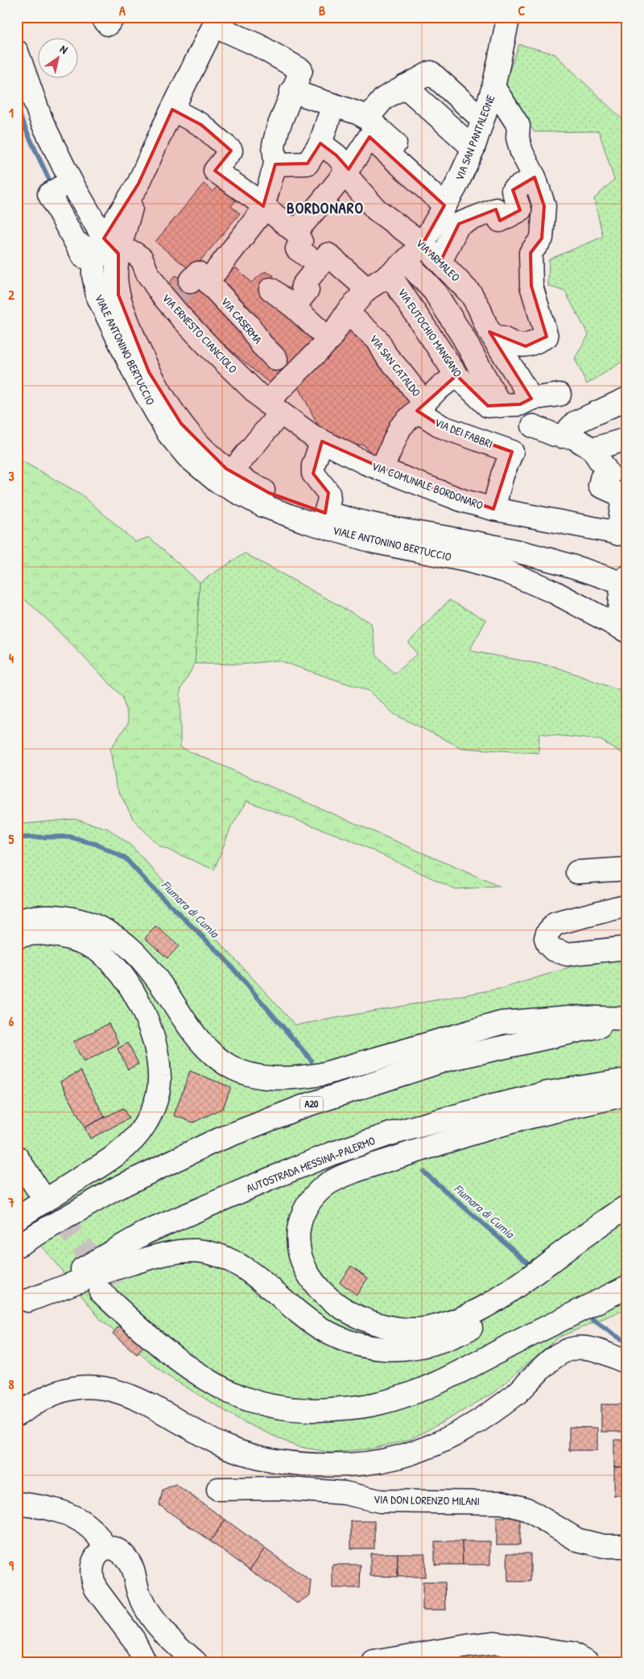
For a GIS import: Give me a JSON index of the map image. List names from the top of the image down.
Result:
{
  "streets": {
    "main road": [
      "VIA SAN PANTALEONE",
      "VIA ARMALEO",
      "VIA CASERMA",
      "VIA EUTOCHIO MANGANO",
      "VIA ERNESTO CIANCIOLO",
      "VIALE ANTONINO BERTUCCIO",
      "VIA SAN CATALDO",
      "VIA DEI FABBRI",
      "VIA COMUNALE BORDONARO",
      "A20",
      "AUTOSTRADA MESSINA-PALERMO",
      "VIA DON LORENZO MILANI"
    ]
  },
  "crossings": [
    ["VIA SAN PANTALEONE", "VIA ARMALEO"],
    ["VIA SAN PANTALEONE", "VIA EUTOCHIO MANGANO"],
    ["VIA SAN PANTALEONE", "VIA ERNESTO CIANCIOLO"],
    ["VIA SAN PANTALEONE", "VIA SAN CATALDO"],
    ["VIA SAN PANTALEONE", "VIA COMUNALE BORDONARO"],
    ["VIA ARMALEO", "VIA EUTOCHIO MANGANO"],
    ["VIA ERNESTO CIANCIOLO", "VIALE ANTONINO BERTUCCIO"],
    ["VIA ERNESTO CIANCIOLO", "VIA COMUNALE BORDONARO"],
    ["VIA SAN CATALDO", "VIA DEI FABBRI"],
    ["VIA DEI FABBRI", "VIA COMUNALE BORDONARO"]
  ],
  "districts": ["BORDONARO"],
  "water": ["Fiumara di Cumia"],
  "north": "top right",
  "grid": {
    "columns": ["A", "B", "C"],
    "rows": [
      "1",
      "2",
      "3",
      "4",
      "5",
      "6",
      "7",
      "8",
      "9"
    ]
  }
}
